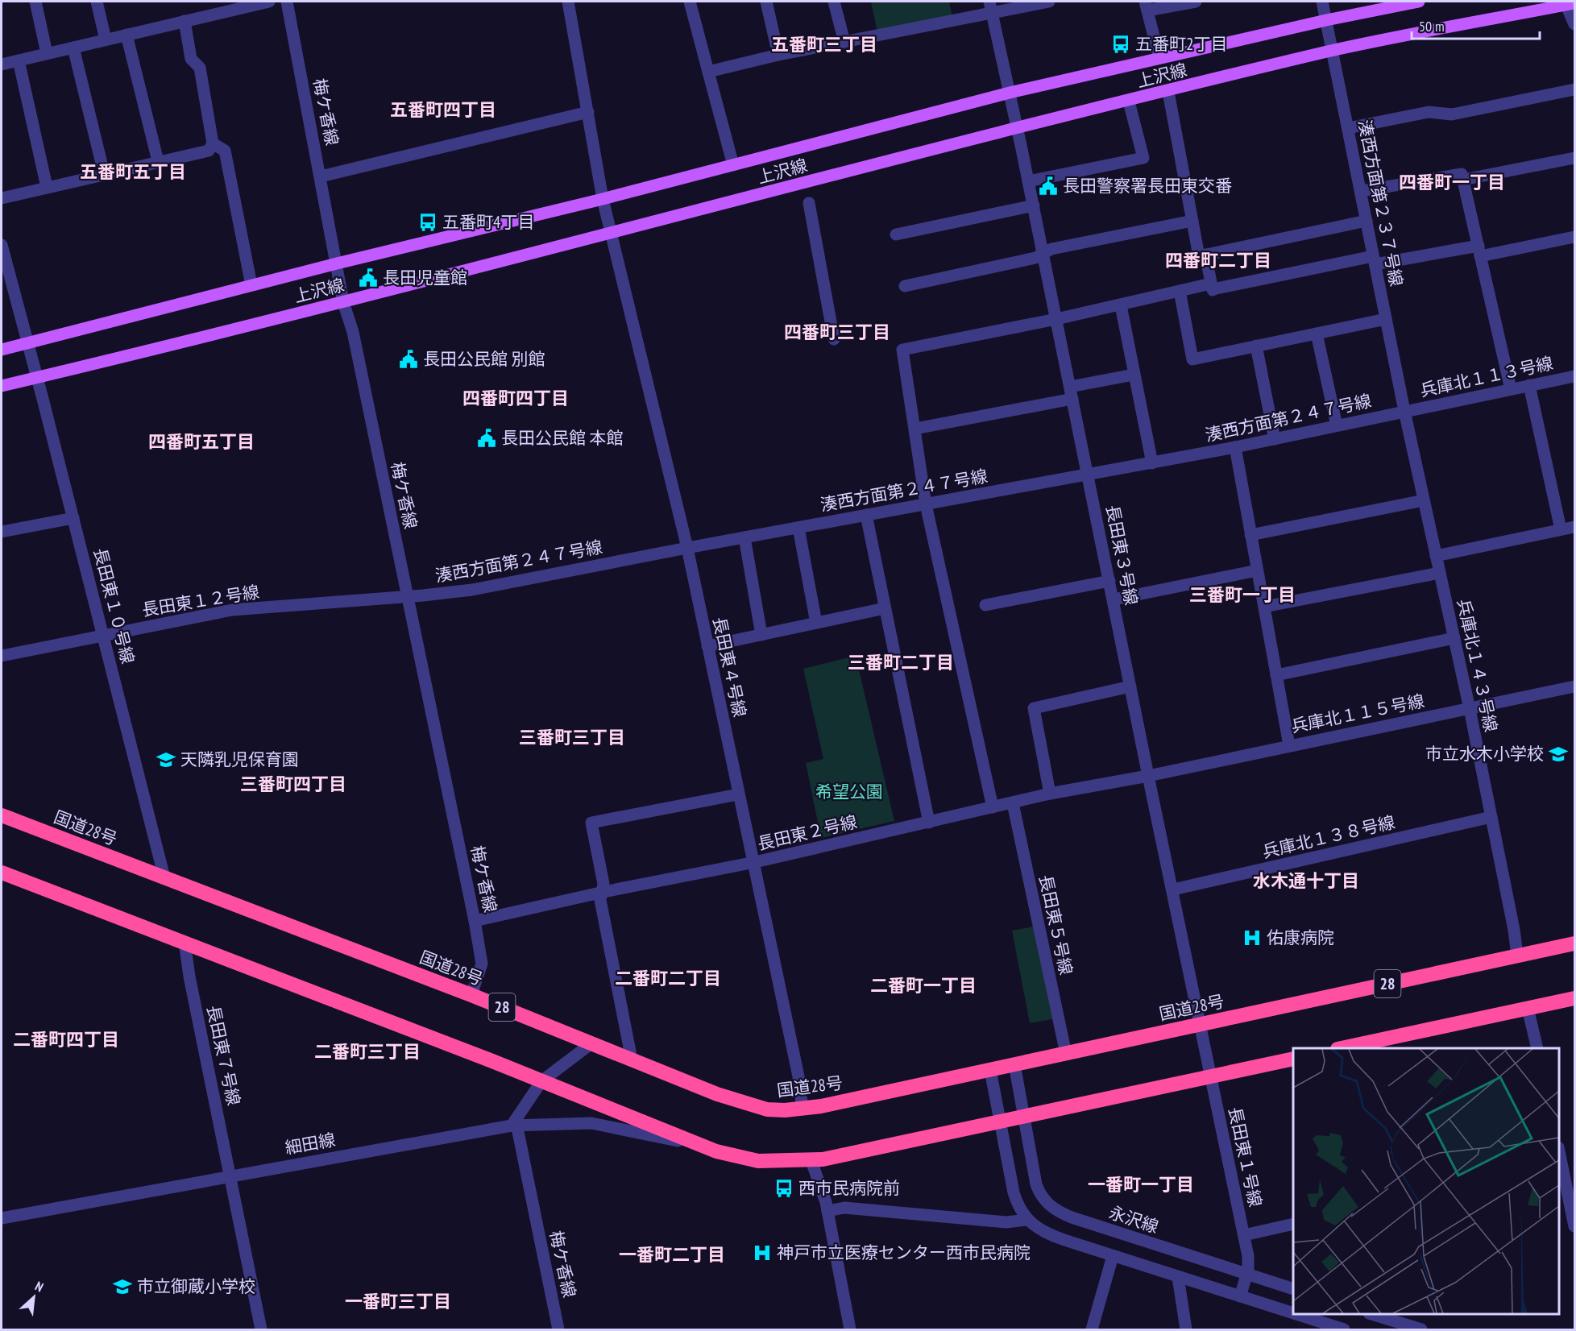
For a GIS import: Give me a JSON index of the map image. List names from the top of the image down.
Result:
{
  "streets": {
    "highway": ["国道28号", "28"],
    "main road": ["上沢線"],
    "street": [
      "梅ケ香線",
      "湊西方面第２３７号線",
      "兵庫北１１３号線",
      "湊西方面第２４７号線",
      "長田東３号線",
      "長田東１２号線",
      "長田東１０号線",
      "兵庫北１４３号線",
      "長田東４号線",
      "兵庫北１１５号線",
      "長田東２号線",
      "兵庫北１３８号線",
      "長田東５号線",
      "長田東７号線",
      "細田線",
      "長田東１号線",
      "永沢線"
    ]
  },
  "crossings": [
    ["上沢線", "梅ケ香線"],
    ["上沢線", "湊西方面第２３７号線"],
    ["上沢線", "長田東３号線"],
    ["上沢線", "長田東１０号線"],
    ["上沢線", "長田東４号線"],
    ["梅ケ香線", "湊西方面第２４７号線"],
    ["梅ケ香線", "長田東１２号線"],
    ["梅ケ香線", "国道28号"],
    ["梅ケ香線", "長田東２号線"],
    ["梅ケ香線", "細田線"],
    ["湊西方面第２３７号線", "兵庫北１１３号線"],
    ["湊西方面第２３７号線", "湊西方面第２４７号線"],
    ["湊西方面第２３７号線", "兵庫北１４３号線"],
    ["兵庫北１１３号線", "湊西方面第２４７号線"],
    ["兵庫北１１３号線", "兵庫北１４３号線"],
    ["湊西方面第２４７号線", "長田東３号線"],
    ["湊西方面第２４７号線", "長田東１２号線"],
    ["湊西方面第２４７号線", "兵庫北１４３号線"],
    ["湊西方面第２４７号線", "長田東４号線"],
    ["長田東３号線", "兵庫北１１５号線"],
    ["長田東３号線", "国道28号"],
    ["長田東３号線", "長田東２号線"],
    ["長田東３号線", "兵庫北１３８号線"],
    ["長田東３号線", "長田東１号線"],
    ["長田東１２号線", "長田東１０号線"],
    ["長田東１０号線", "国道28号"],
    ["兵庫北１４３号線", "兵庫北１１５号線"],
    ["兵庫北１４３号線", "国道28号"],
    ["兵庫北１４３号線", "兵庫北１３８号線"],
    ["長田東４号線", "国道28号"],
    ["長田東４号線", "長田東２号線"],
    ["兵庫北１１５号線", "長田東２号線"],
    ["国道28号", "長田東５号線"],
    ["国道28号", "長田東１号線"],
    ["国道28号", "永沢線"],
    ["長田東２号線", "長田東５号線"],
    ["長田東７号線", "細田線"],
    ["長田東１号線", "永沢線"]
  ],
  "districts": [
    "五番町三丁目",
    "五番町四丁目",
    "五番町五丁目",
    "四番町一丁目",
    "四番町二丁目",
    "四番町三丁目",
    "四番町四丁目",
    "四番町五丁目",
    "三番町一丁目",
    "三番町二丁目",
    "三番町三丁目",
    "三番町四丁目",
    "水木通十丁目",
    "二番町二丁目",
    "二番町一丁目",
    "二番町四丁目",
    "二番町三丁目",
    "一番町一丁目",
    "一番町二丁目",
    "一番町三丁目"
  ],
  "parks": ["希望公園"],
  "places": {
    "bus stop": ["五番町2丁目", "五番町4丁目", "西市民病院前"],
    "public building": [
      "長田警察署長田東交番",
      "長田児童館",
      "長田公民館 別館",
      "長田公民館 本館"
    ],
    "school or university": ["市立水木小学校", "天隣乳児保育園", "市立御蔵小学校"],
    "hospital": ["佑康病院", "神戸市立医療センター西市民病院"]
  },
  "scale_bar": "50 m",
  "north": "top right"
}
